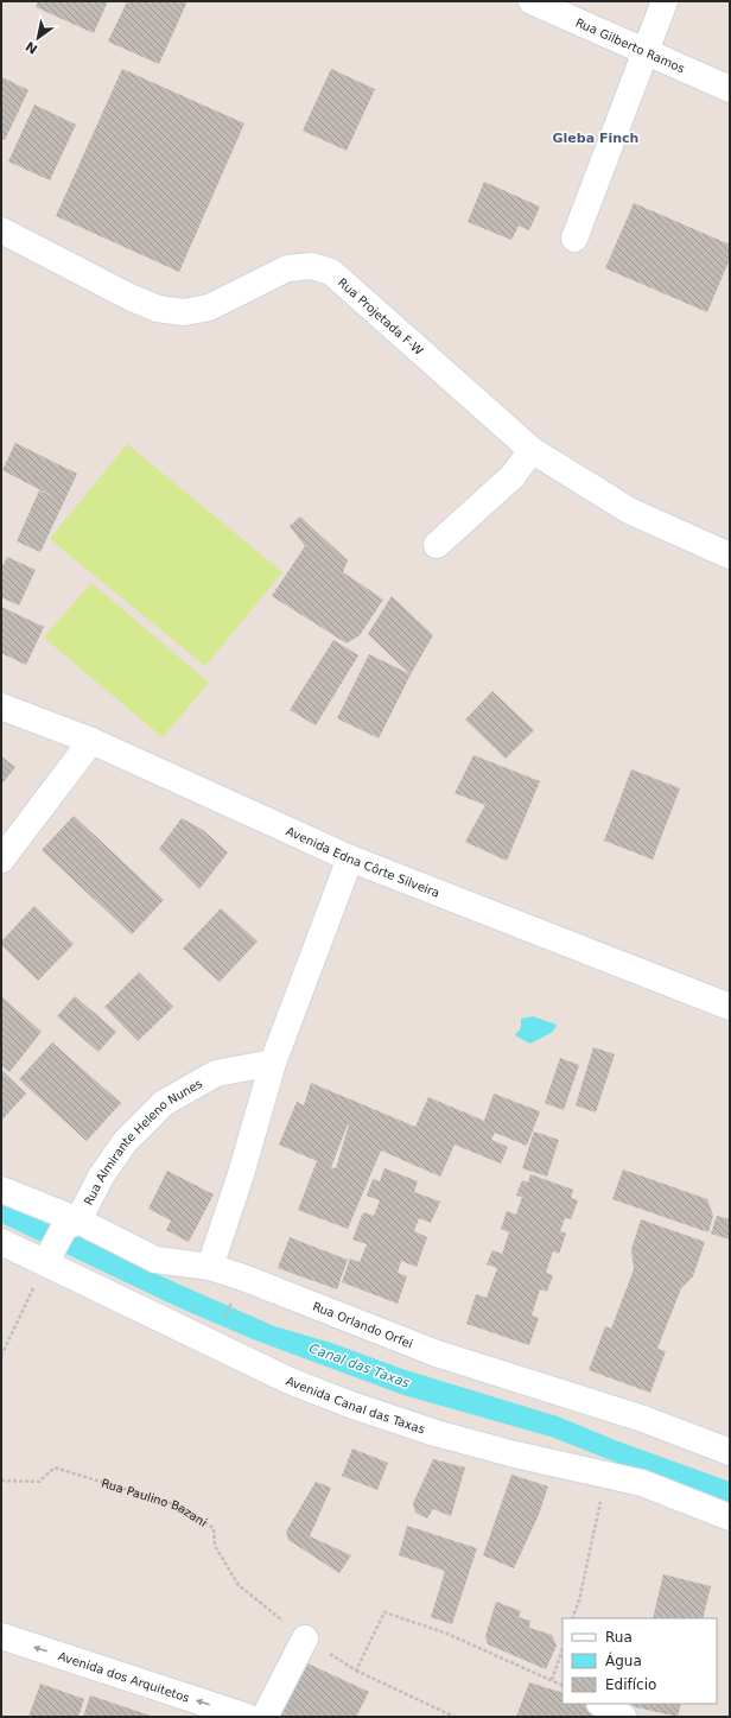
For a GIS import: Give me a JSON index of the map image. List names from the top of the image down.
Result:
{
  "streets": {
    "street": [
      "Rua Gilberto Ramos",
      "Rua Projetada F-W",
      "Avenida Edna Côrte Silveira",
      "Rua Almirante Heleno Nunes",
      "Rua Orlando Orfei",
      "Avenida Canal das Taxas",
      "Avenida dos Arquitetos"
    ],
    "path": ["Rua Paulino Bazani"]
  },
  "crossings": [
    ["Rua Almirante Heleno Nunes", "Rua Orlando Orfei"],
    ["Rua Almirante Heleno Nunes", "Avenida Canal das Taxas"]
  ],
  "one_way": ["Avenida dos Arquitetos"],
  "districts": ["Gleba Finch"],
  "water": ["Canal das Taxas"],
  "legend": ["Rua", "Água", "Edifício"],
  "north": "bottom left"
}
